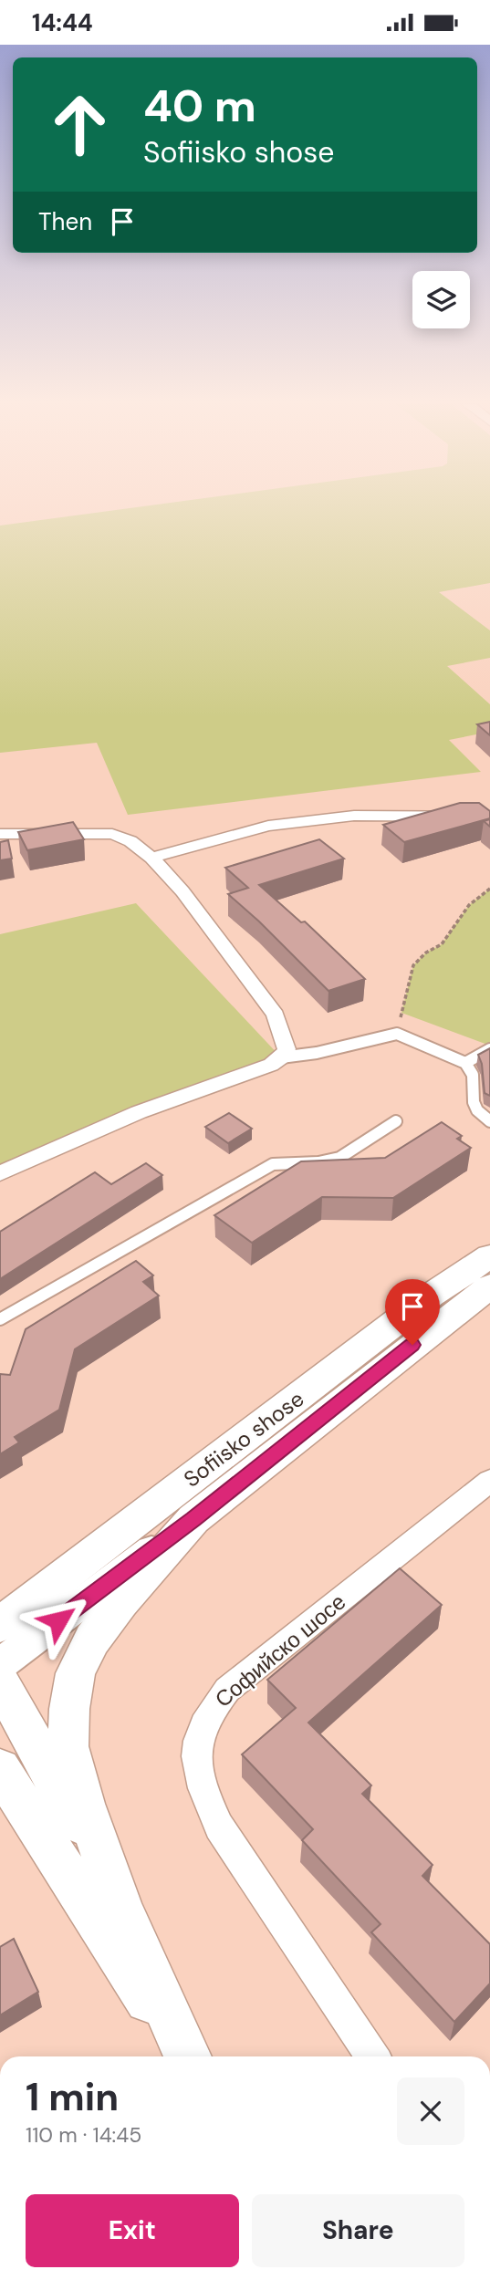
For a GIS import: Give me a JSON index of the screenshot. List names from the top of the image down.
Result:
{
  "streets": {
    "main road": ["Sofiisko shose"],
    "street": ["Софийско шосе"]
  },
  "page": {
    "status": "14:44",
    "turn": ["40 m", "Sofiisko shose"],
    "then": "Then",
    "heading": ["1 min", "110 m · 14:45"],
    "buttons": ["Exit", "Share"]
  }
}
